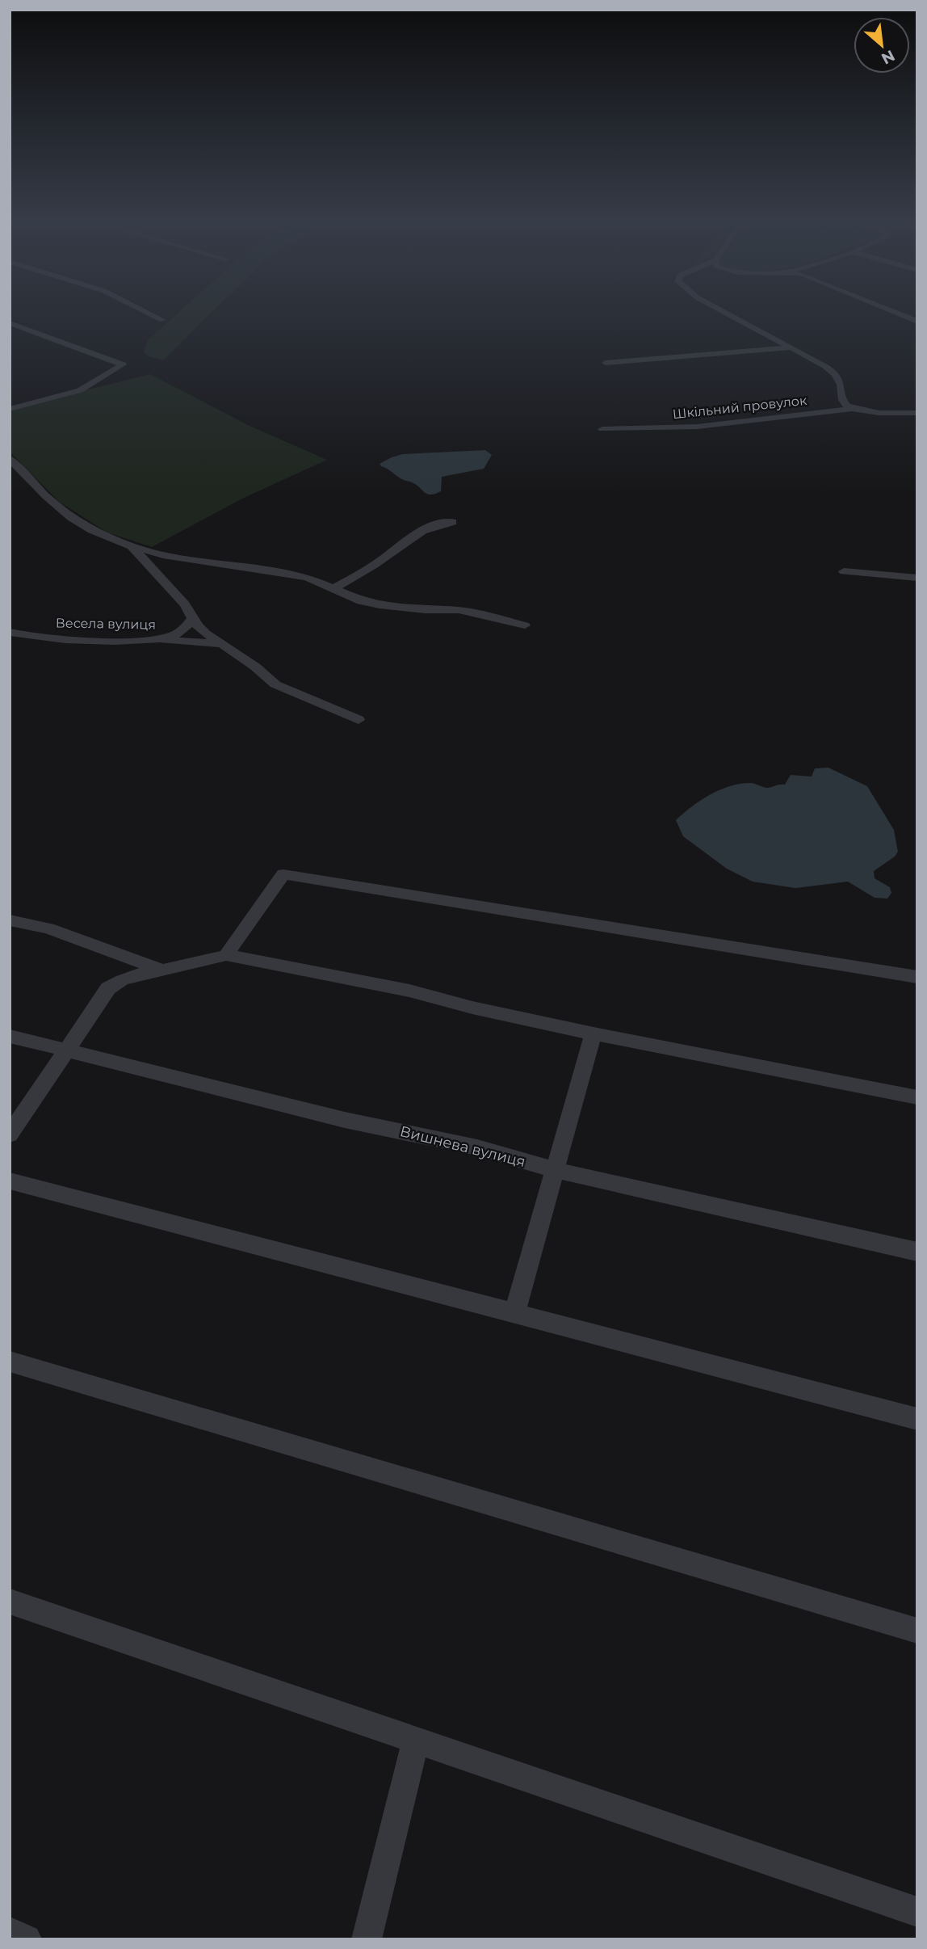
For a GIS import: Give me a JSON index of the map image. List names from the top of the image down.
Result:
{
  "streets": {
    "street": ["Шкільний провулок", "Весела вулиця", "Вишнева вулиця"]
  },
  "north": "bottom right"
}
